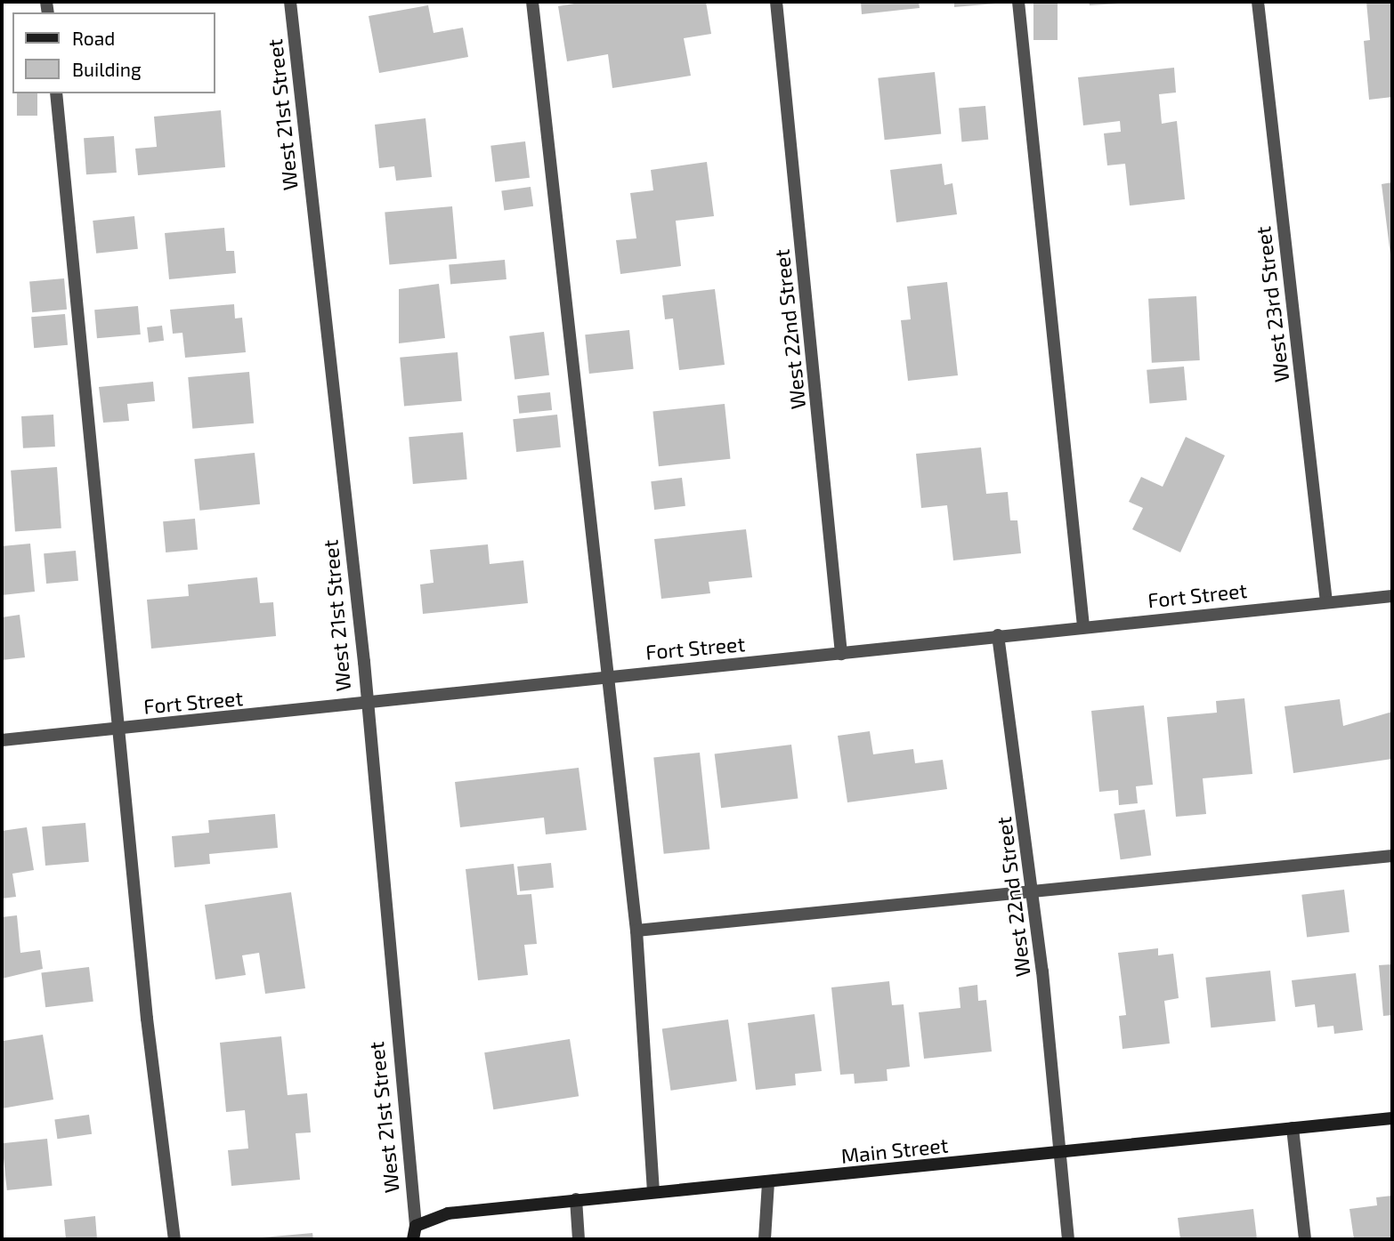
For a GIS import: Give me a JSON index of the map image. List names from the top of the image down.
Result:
{
  "streets": {
    "street": [
      "West 21st Street",
      "West 23rd Street",
      "West 22nd Street",
      "Fort Street",
      "Main Street"
    ]
  },
  "crossings": [
    ["West 21st Street", "Fort Street"],
    ["West 21st Street", "Main Street"],
    ["West 23rd Street", "Fort Street"],
    ["West 22nd Street", "Fort Street"],
    ["West 22nd Street", "Main Street"]
  ],
  "legend": ["Road", "Building"]
}
